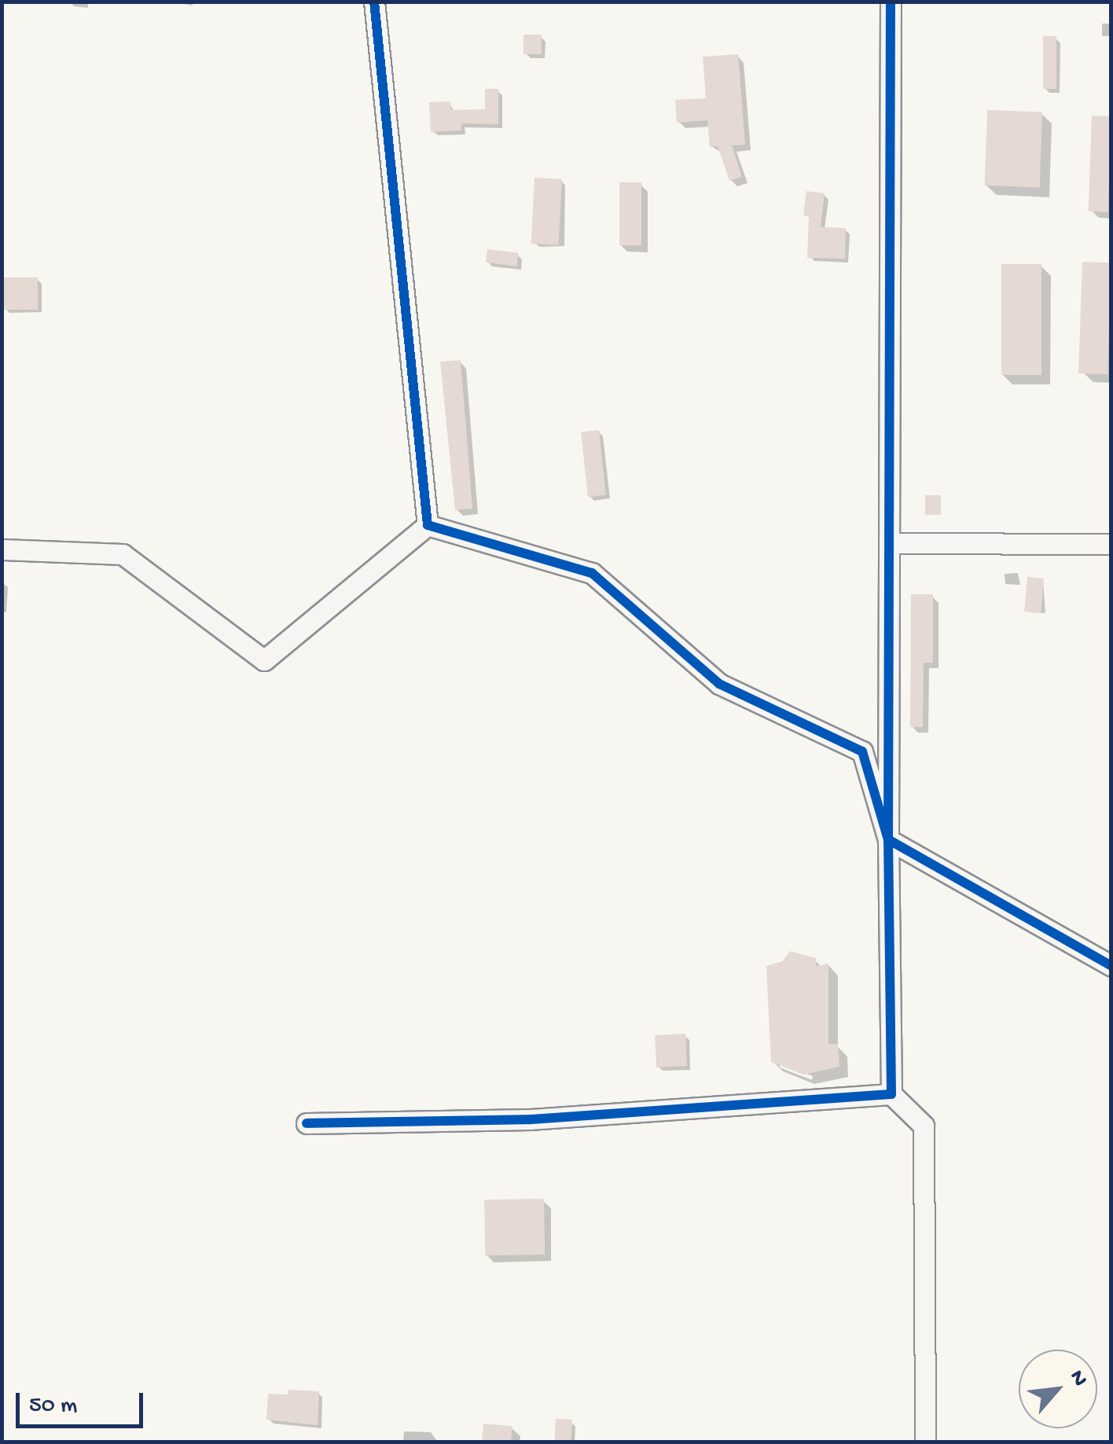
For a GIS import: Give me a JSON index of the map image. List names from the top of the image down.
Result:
{
  "scale_bar": "50 m",
  "north": "top right"
}
